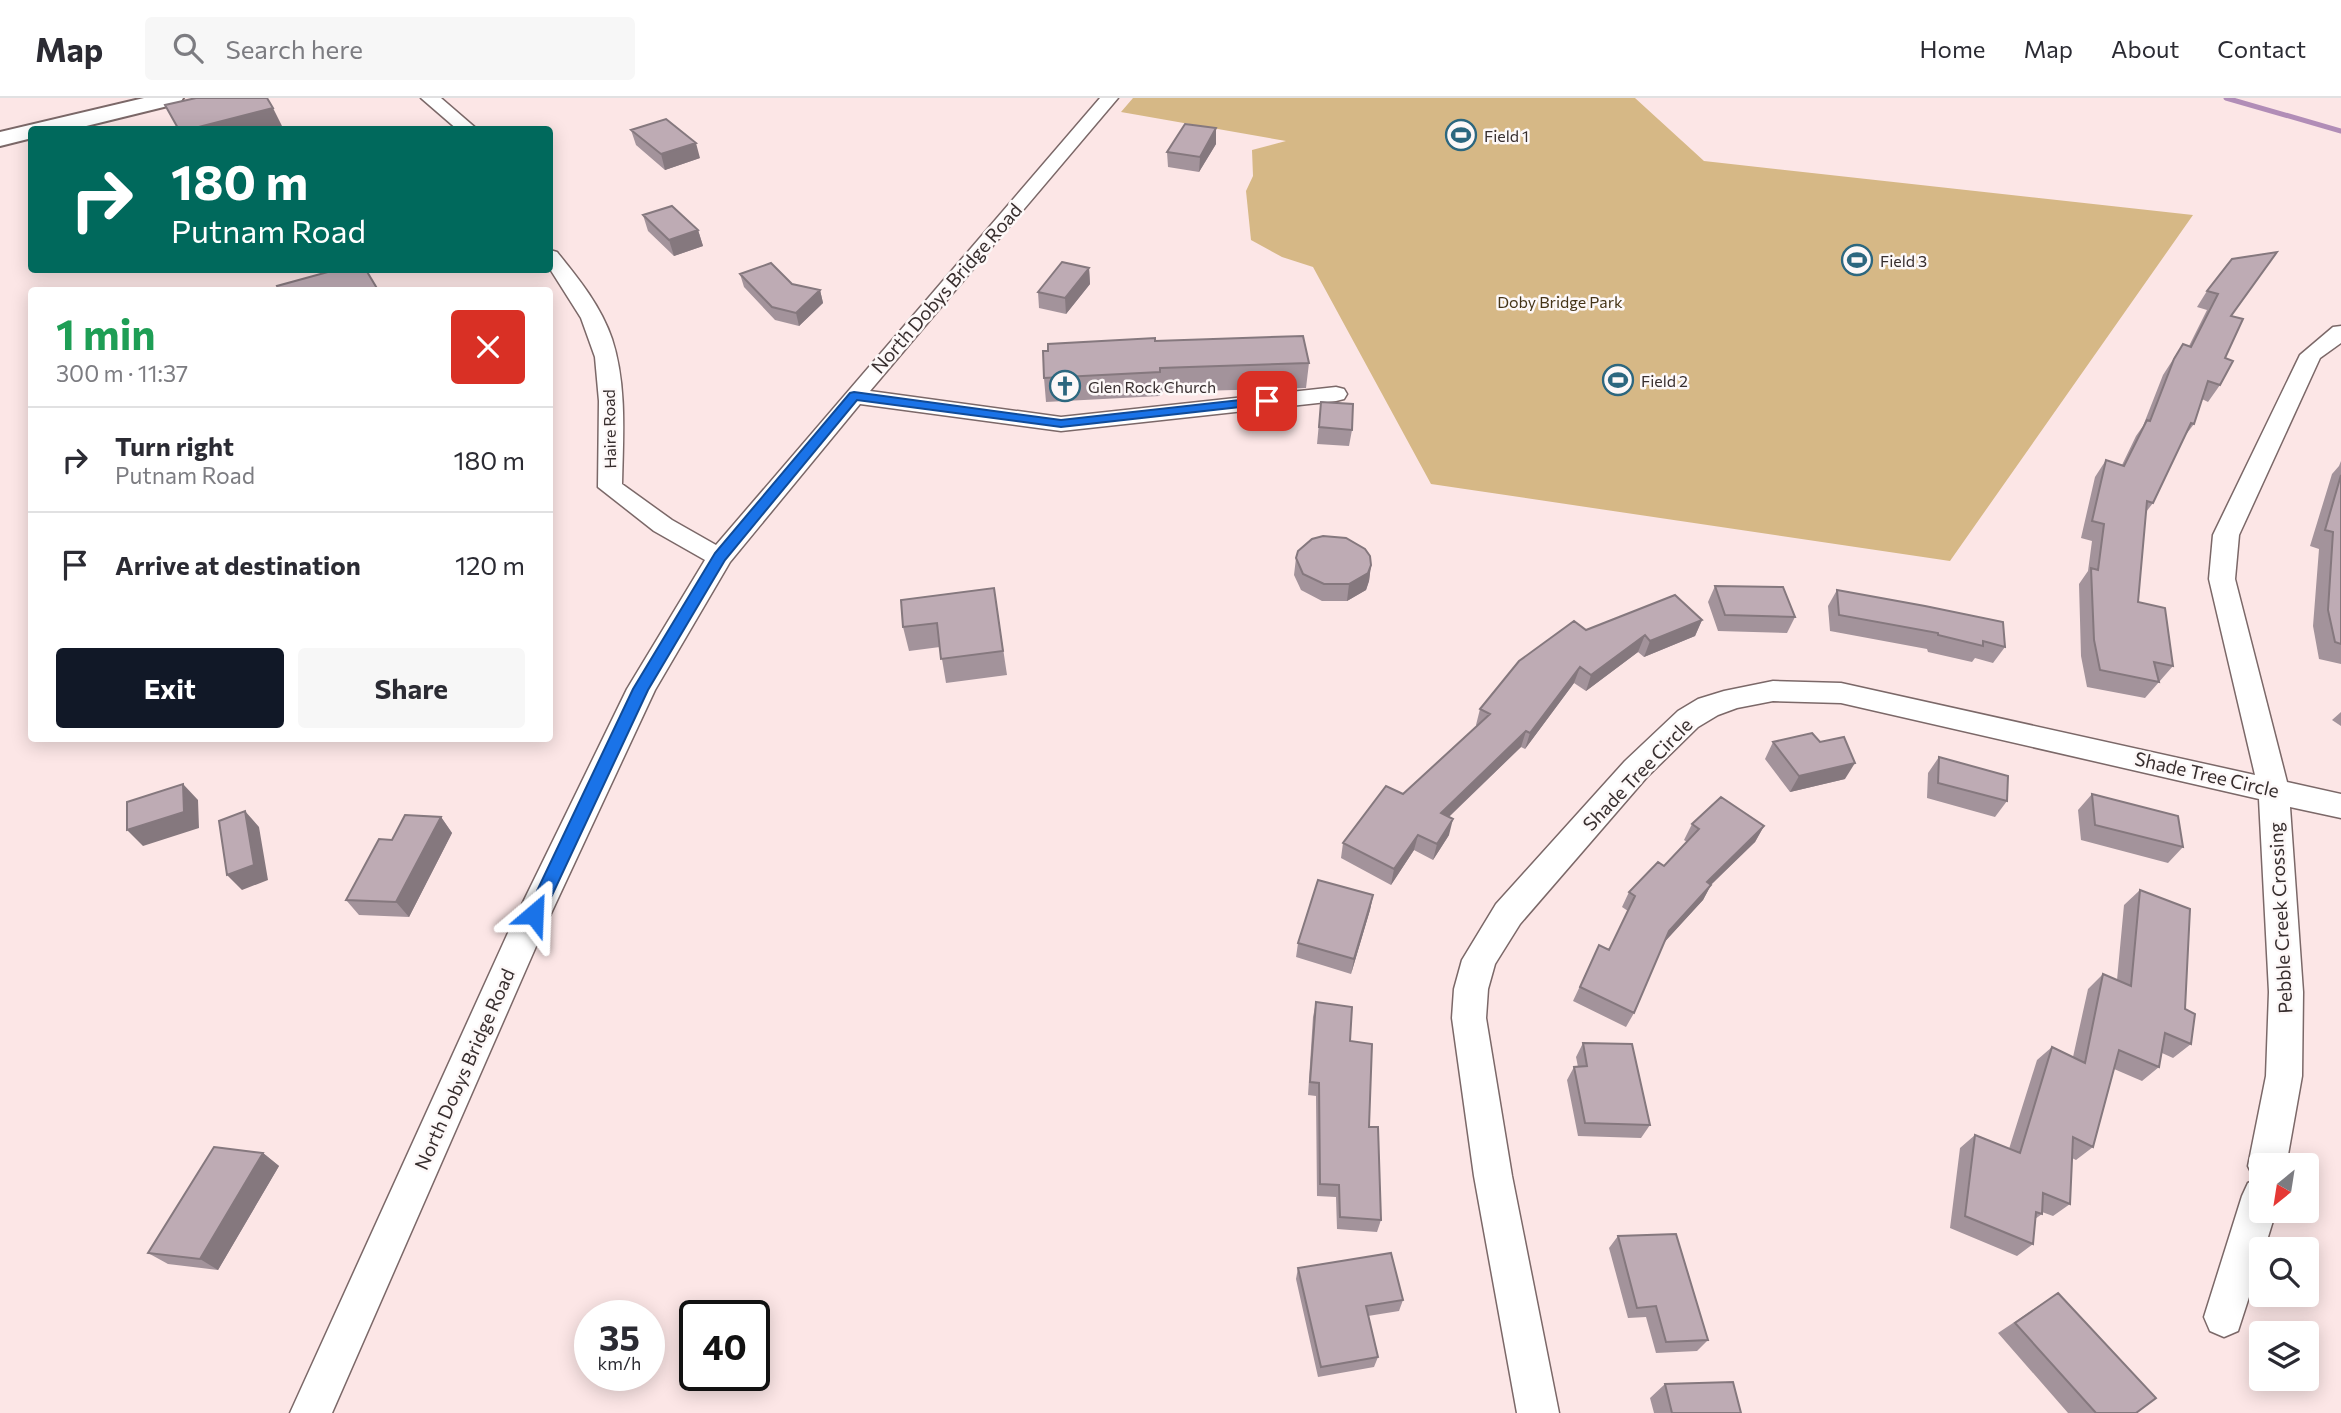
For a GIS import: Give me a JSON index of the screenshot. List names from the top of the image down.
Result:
{
  "streets": {
    "street": [
      "North Dobys Bridge Road",
      "Haire Road",
      "Shade Tree Circle",
      "Pebble Creek Crossing"
    ]
  },
  "crossings": [
    ["North Dobys Bridge Road", "Haire Road"],
    ["Shade Tree Circle", "Pebble Creek Crossing"]
  ],
  "parks": ["Doby Bridge Park"],
  "places": {
    "sports": ["Field 1", "Field 3", "Field 2"],
    "church": ["Glen Rock Church"]
  },
  "north": "bottom left",
  "page": {
    "header": "Map",
    "search": "Search here",
    "nav": [
      "Home",
      "Map",
      "About",
      "Contact"
    ],
    "turn": ["180 m", "Putnam Road"],
    "heading": ["1 min", "300 m · 11:37"],
    "list": [
      {
        "name": "Turn right",
        "note": "Putnam Road",
        "value": "180 m"
      },
      {
        "name": "Arrive at destination",
        "value": "120 m"
      }
    ],
    "buttons": ["Exit", "Share"],
    "speed": "35 km/h",
    "limit": "40"
  }
}
